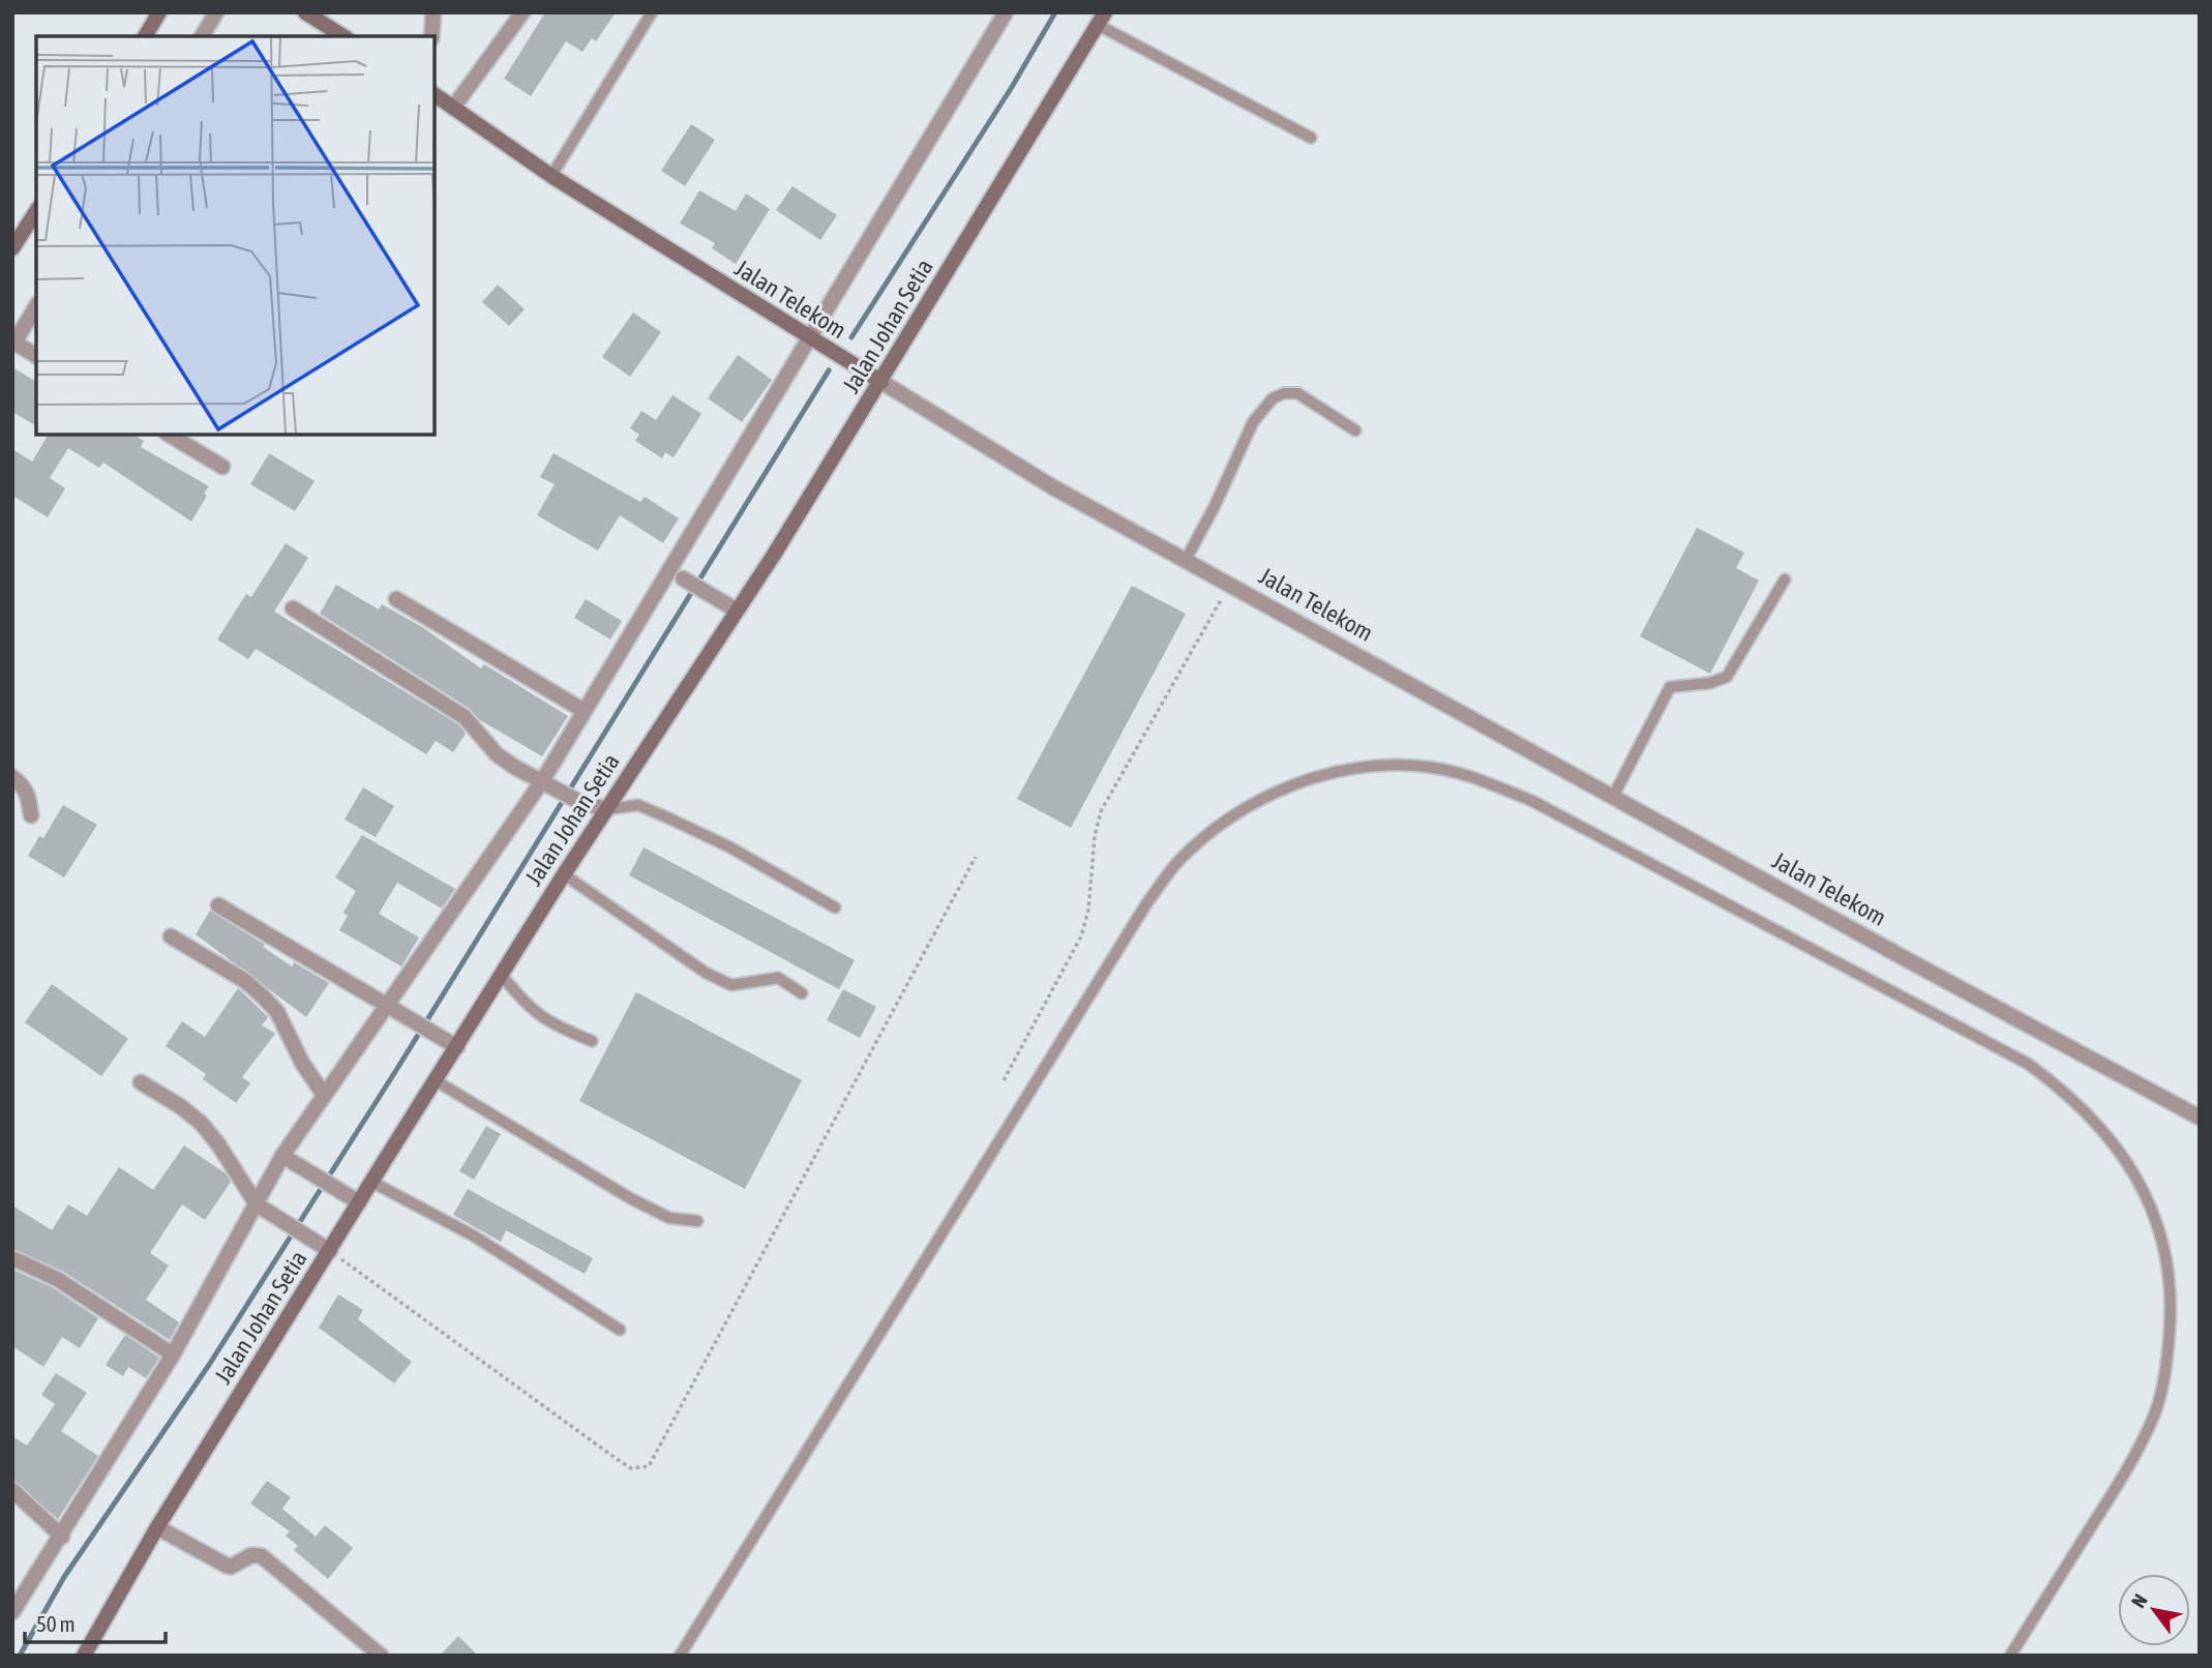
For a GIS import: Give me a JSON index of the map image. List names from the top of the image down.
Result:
{
  "streets": {
    "main road": ["Jalan Telekom", "Jalan Johan Setia"]
  },
  "crossings": [
    ["Jalan Telekom", "Jalan Johan Setia"]
  ],
  "scale_bar": "50 m",
  "north": "top left"
}
